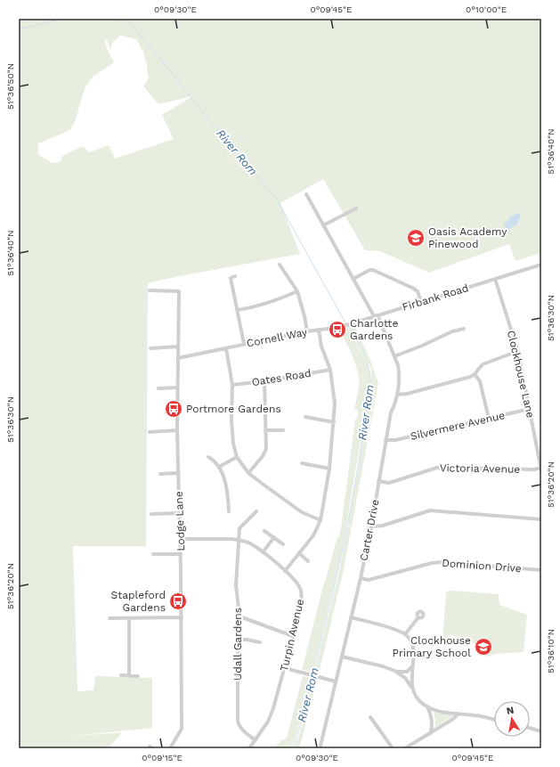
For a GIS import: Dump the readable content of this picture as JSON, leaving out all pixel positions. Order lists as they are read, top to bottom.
{
  "streets": {
    "street": [
      "Firbank Road",
      "Cornell Way",
      "Clockhouse Lane",
      "Oates Road",
      "Silvermere Avenue",
      "Victoria Avenue",
      "Lodge Lane",
      "Carter Drive",
      "Dominion Drive",
      "Turpin Avenue",
      "Udall Gardens"
    ]
  },
  "crossings": [
    ["Firbank Road", "Cornell Way"],
    ["Firbank Road", "Clockhouse Lane"],
    ["Firbank Road", "Carter Drive"],
    ["Cornell Way", "Lodge Lane"],
    ["Cornell Way", "Carter Drive"],
    ["Clockhouse Lane", "Silvermere Avenue"],
    ["Clockhouse Lane", "Victoria Avenue"],
    ["Silvermere Avenue", "Carter Drive"],
    ["Victoria Avenue", "Carter Drive"],
    ["Lodge Lane", "Turpin Avenue"],
    ["Carter Drive", "Dominion Drive"],
    ["Turpin Avenue", "Udall Gardens"]
  ],
  "water": ["River Rom"],
  "places": {
    "school or university": ["Oasis Academy Pinewood", "Clockhouse Primary School"],
    "bus stop": ["Charlotte Gardens", "Portmore Gardens", "Stapleford Gardens"]
  },
  "north": "top",
  "coordinates": [
    "0°09'30\"E",
    "0°09'45\"E",
    "0°10'00\"E",
    "51°36'50\"N",
    "51°36'40\"N",
    "51°36'30\"N",
    "51°36'20\"N",
    "51°36'10\"N",
    "0°09'15\"E"
  ]
}
